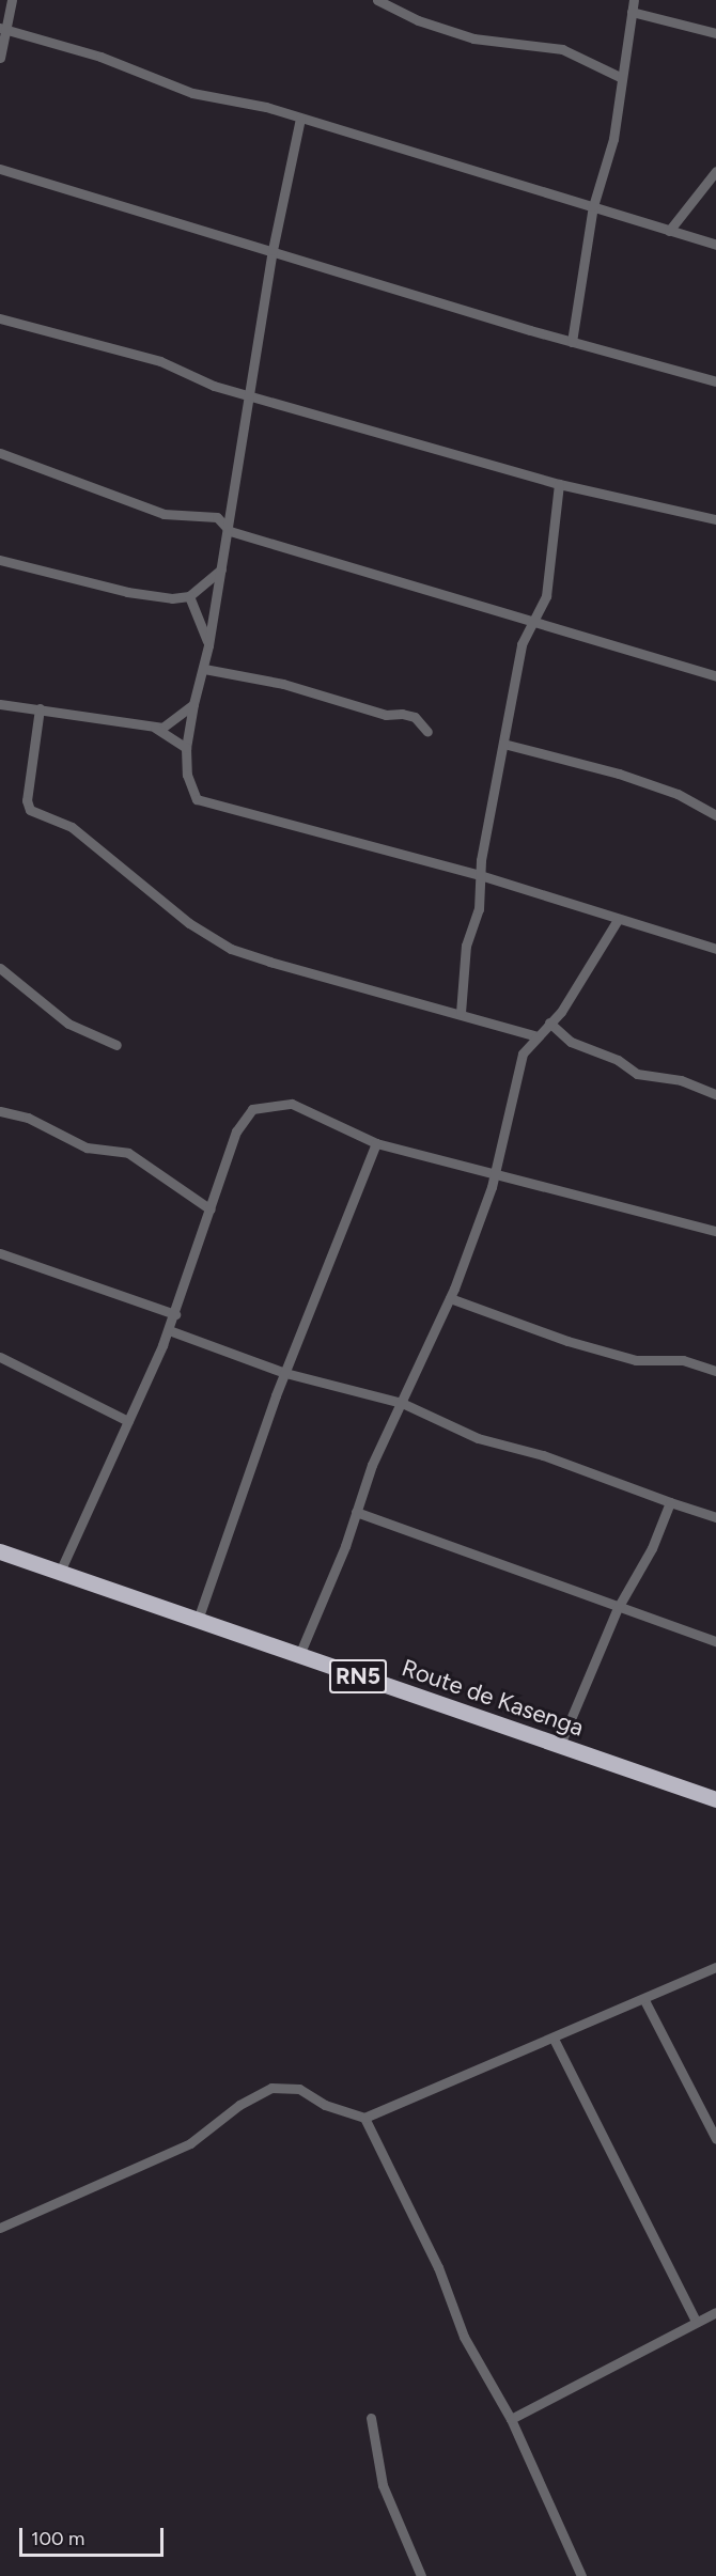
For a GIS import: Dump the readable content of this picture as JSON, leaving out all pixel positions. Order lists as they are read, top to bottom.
{
  "streets": {
    "highway": ["RN5", "Route de Kasenga"]
  },
  "scale_bar": "100 m"
}
